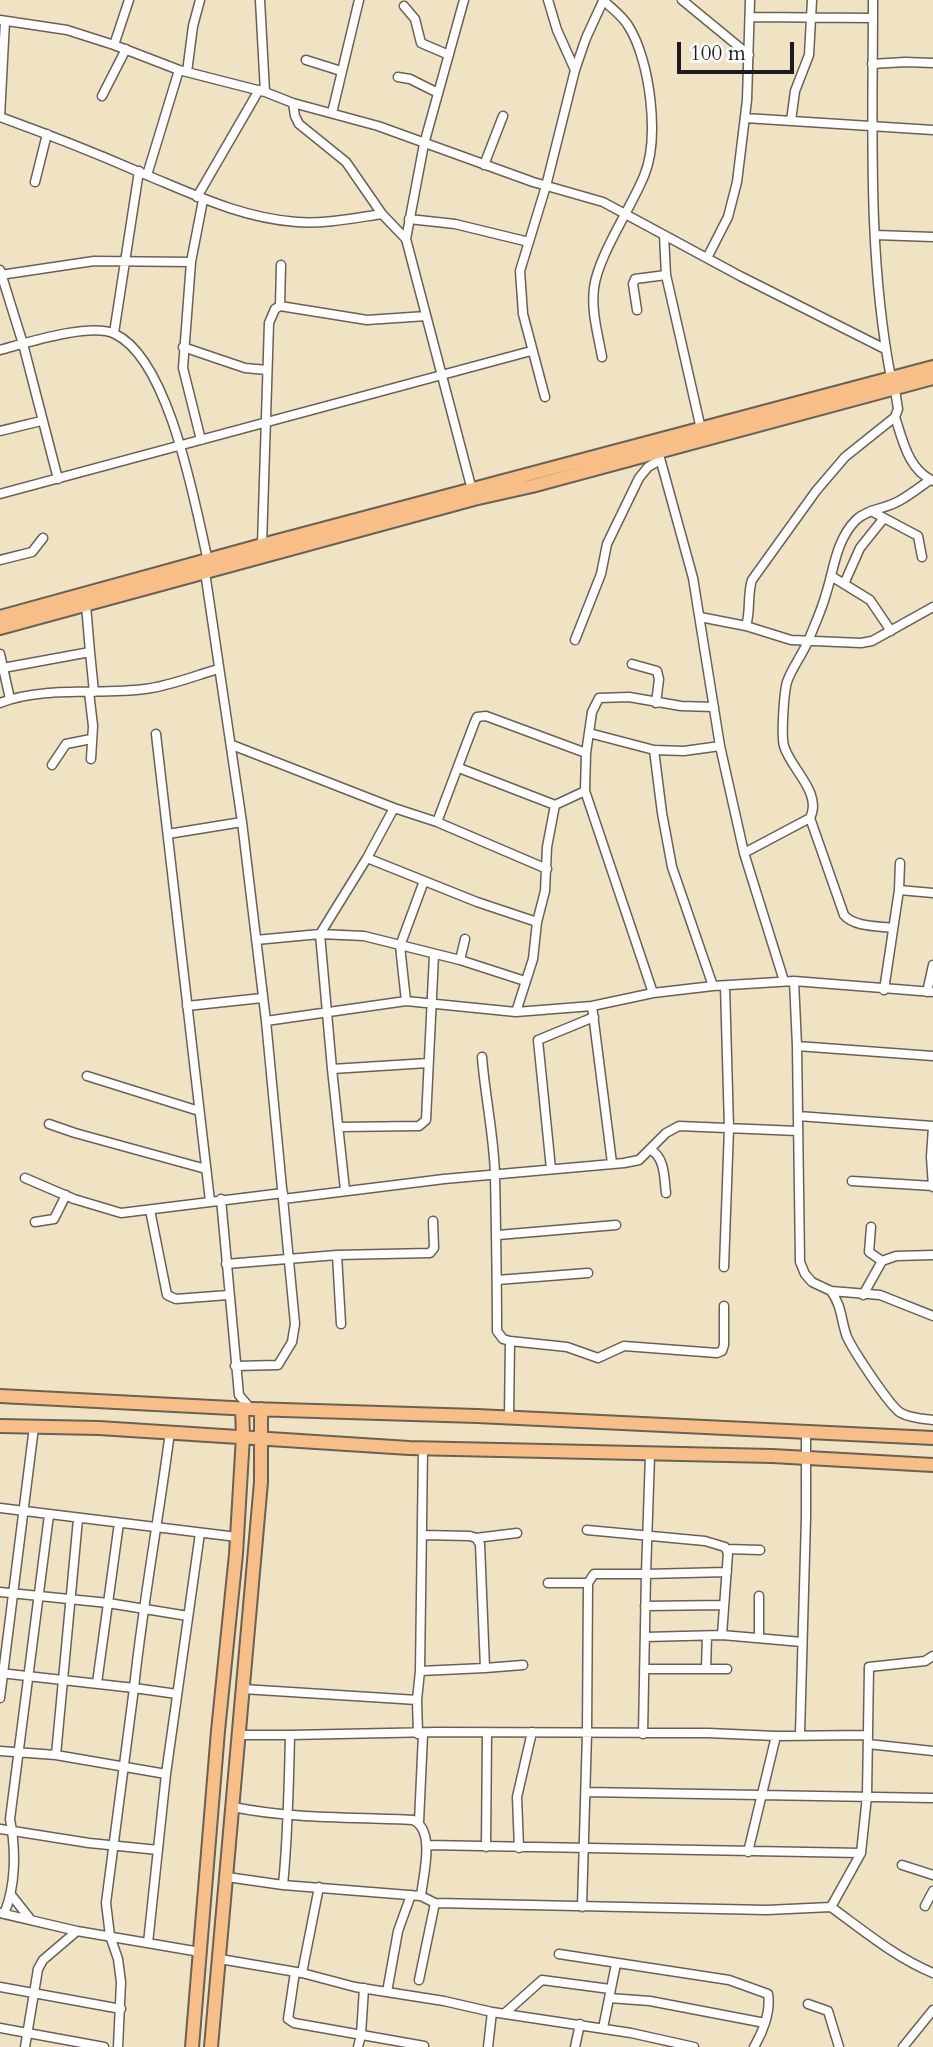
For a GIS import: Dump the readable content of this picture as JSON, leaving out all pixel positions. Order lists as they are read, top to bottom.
{
  "scale_bar": "100 m"
}
